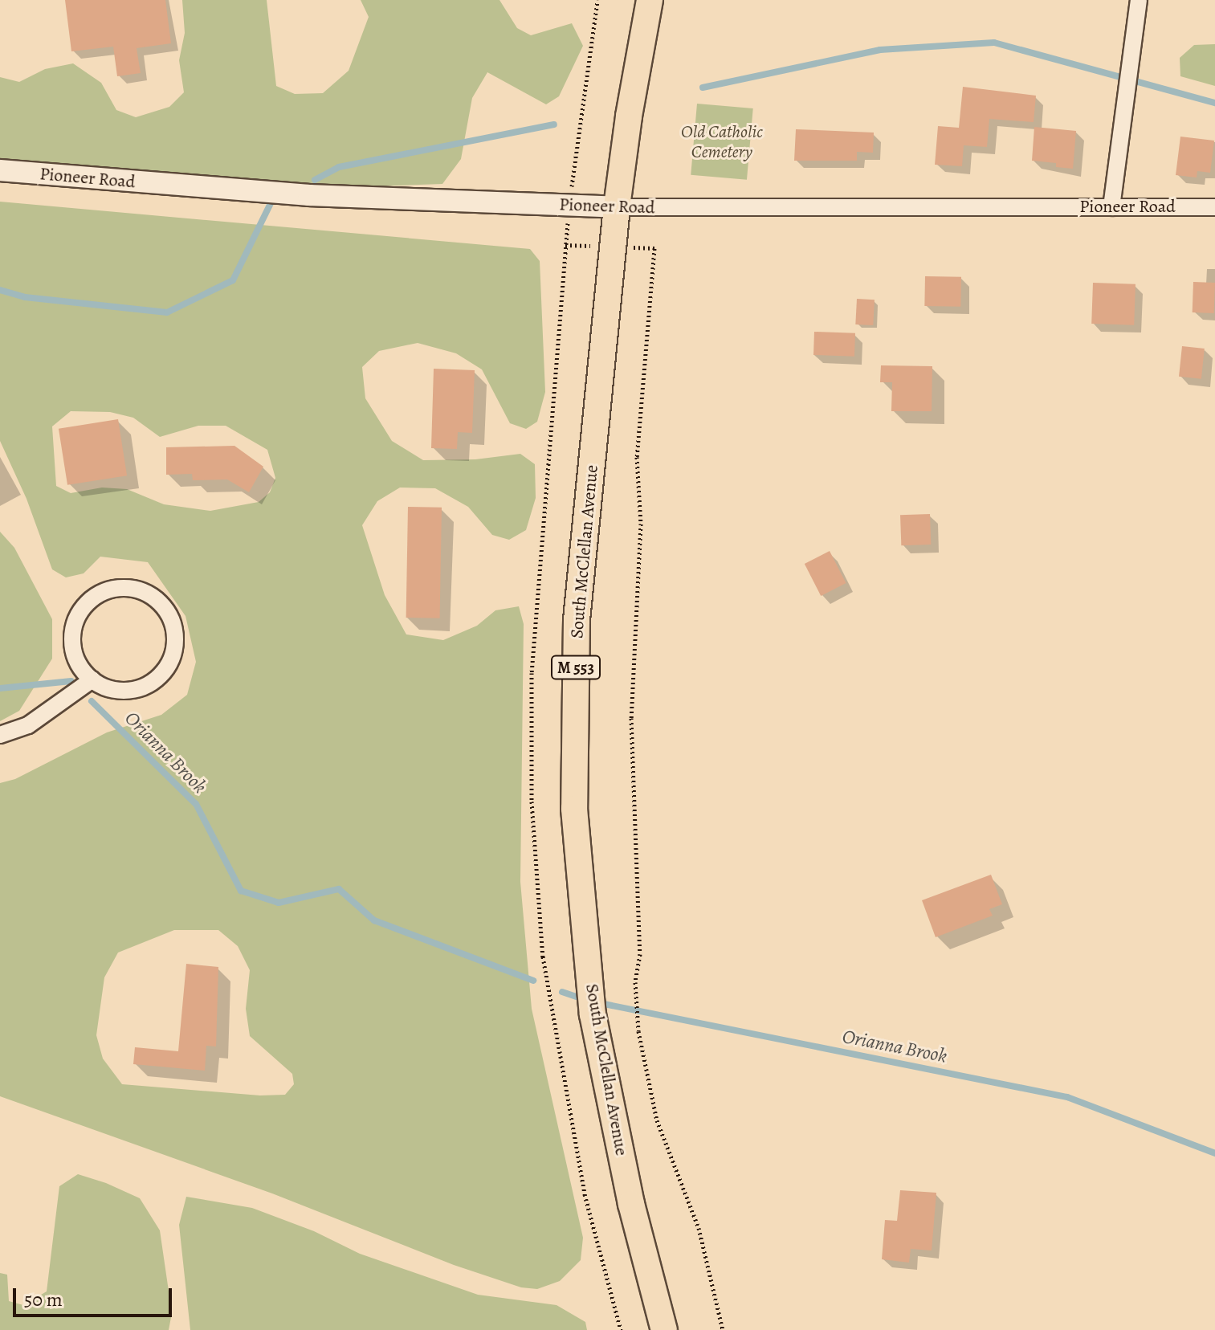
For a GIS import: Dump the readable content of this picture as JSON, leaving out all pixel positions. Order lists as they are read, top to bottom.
{
  "streets": {
    "main road": ["South McClellan Avenue", "M 553"],
    "street": ["Pioneer Road"]
  },
  "crossings": [
    ["Pioneer Road", "South McClellan Avenue"]
  ],
  "water": ["Orianna Brook"],
  "parks": ["Old Catholic Cemetery"],
  "scale_bar": "50 m"
}
